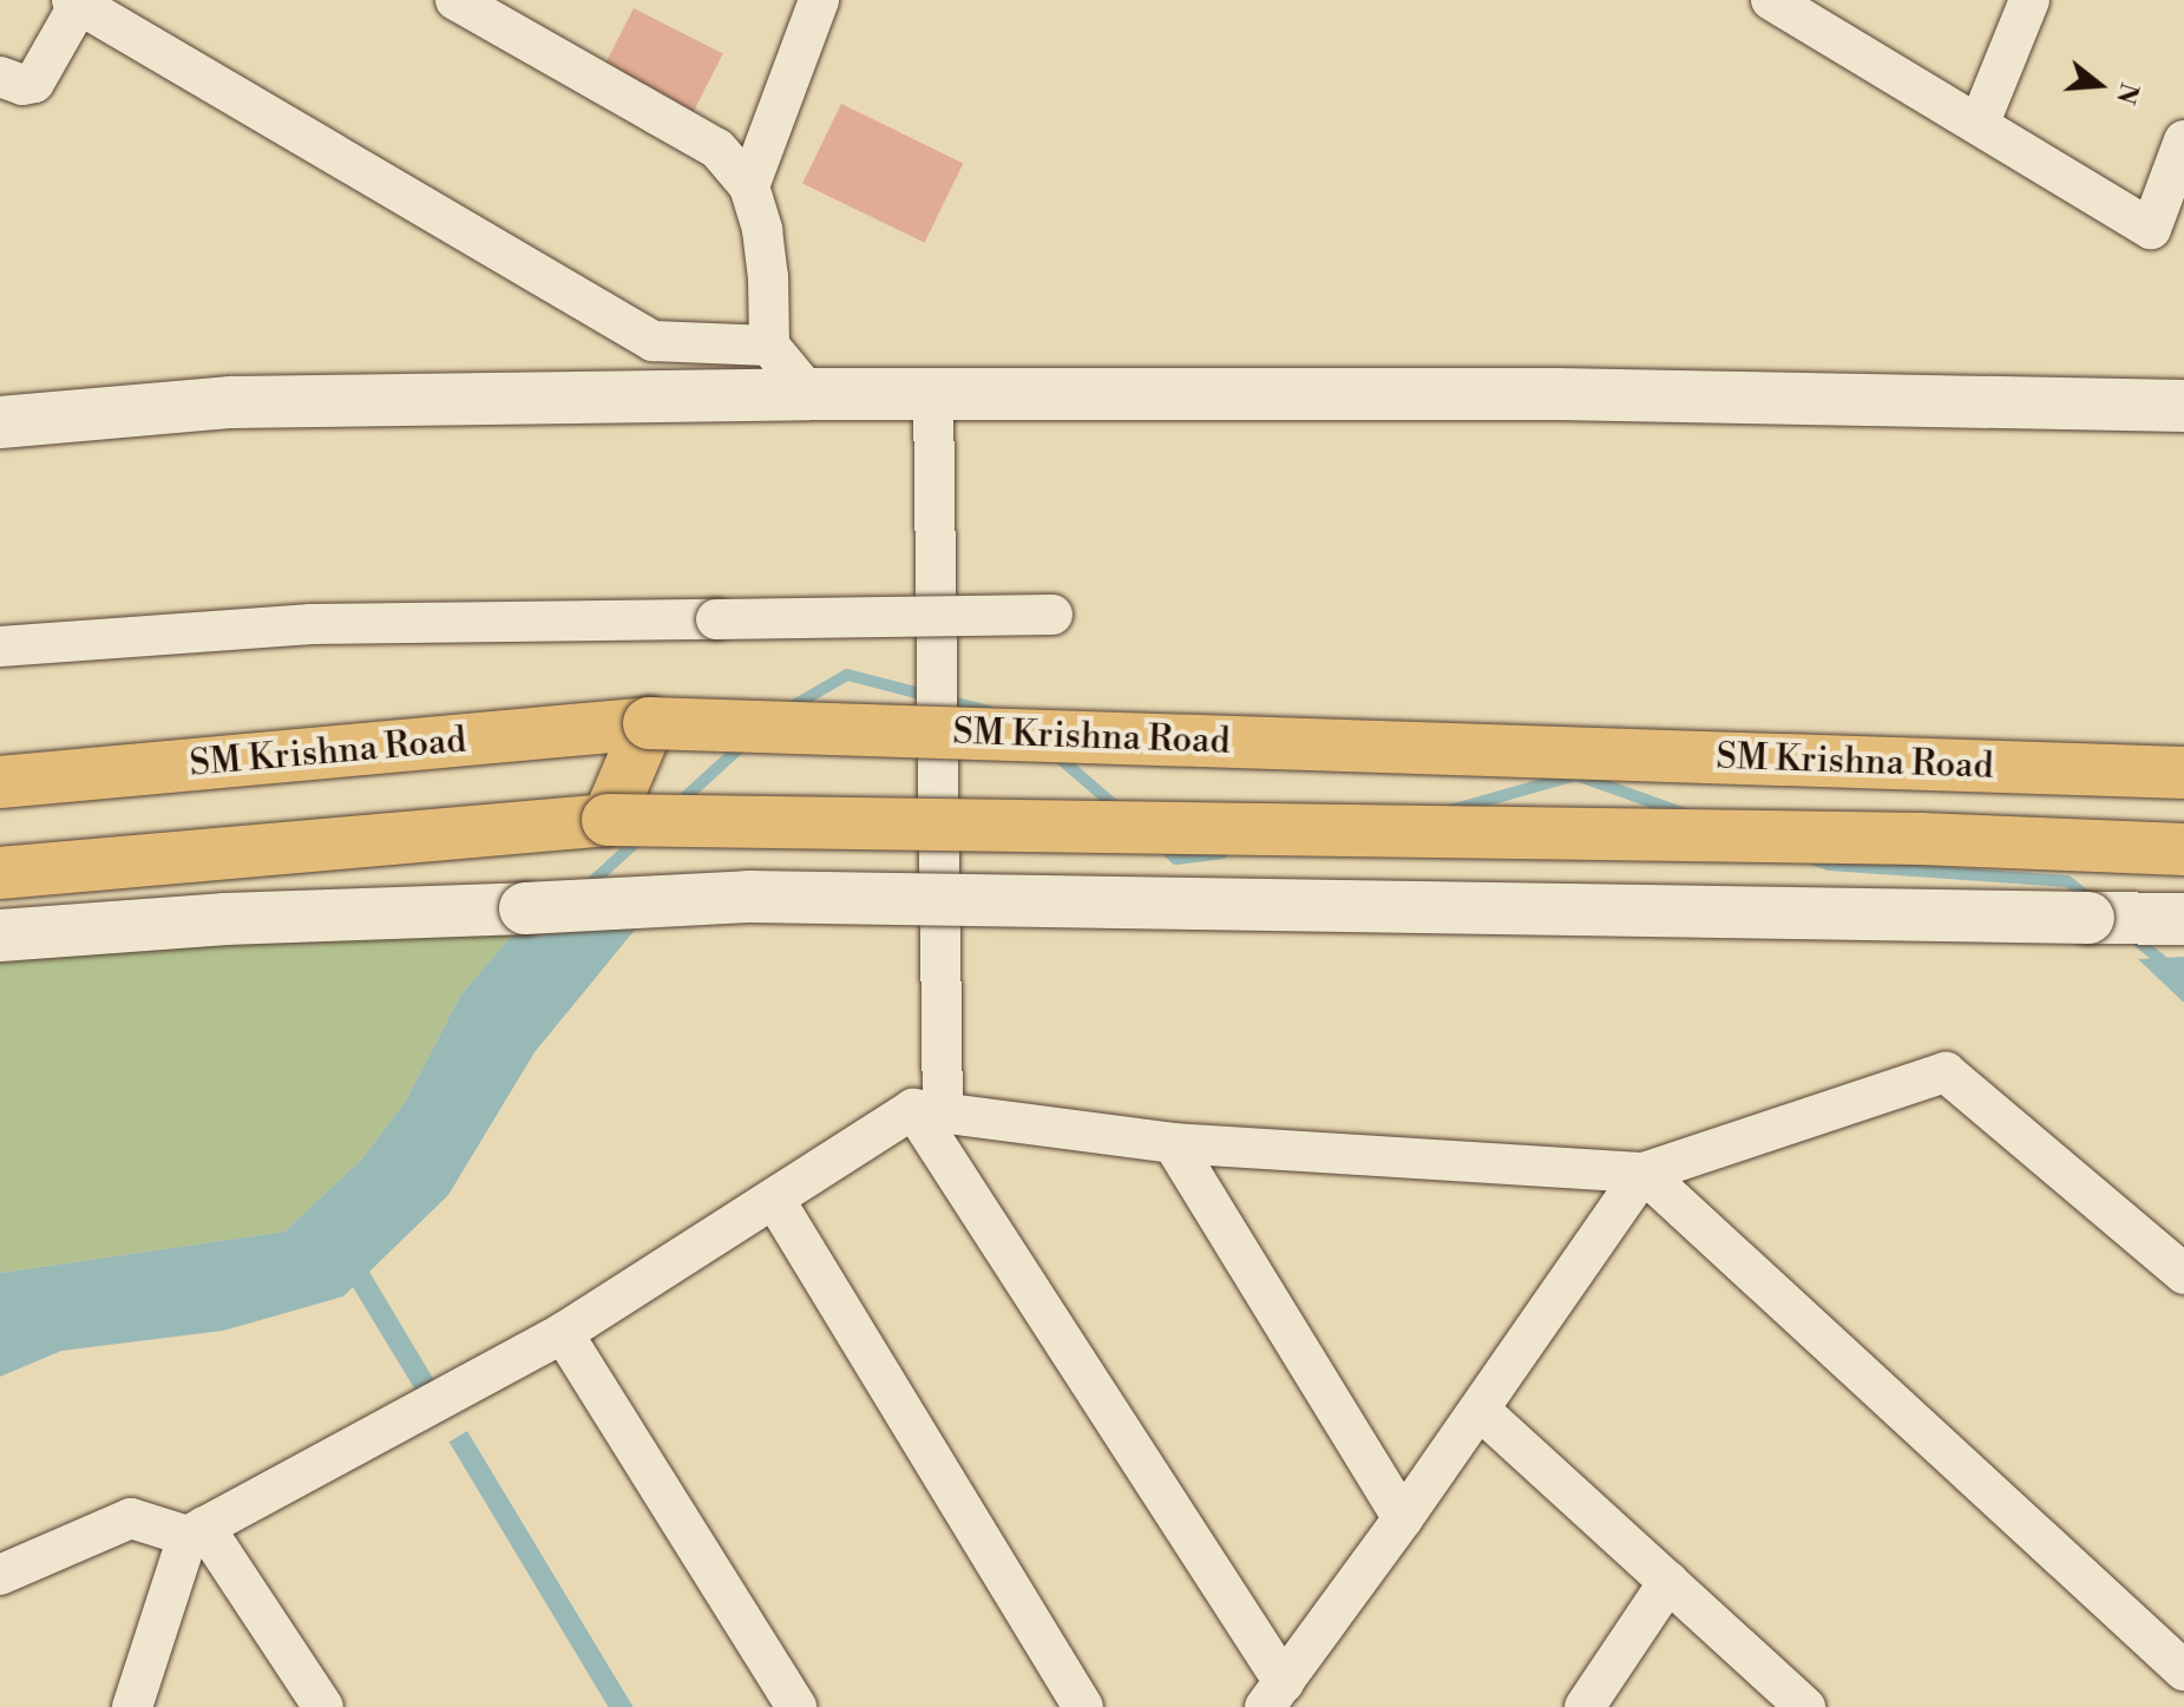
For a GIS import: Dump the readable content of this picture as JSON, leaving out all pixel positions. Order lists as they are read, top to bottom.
{
  "streets": {
    "main road": ["SM Krishna Road"]
  },
  "north": "right"
}
